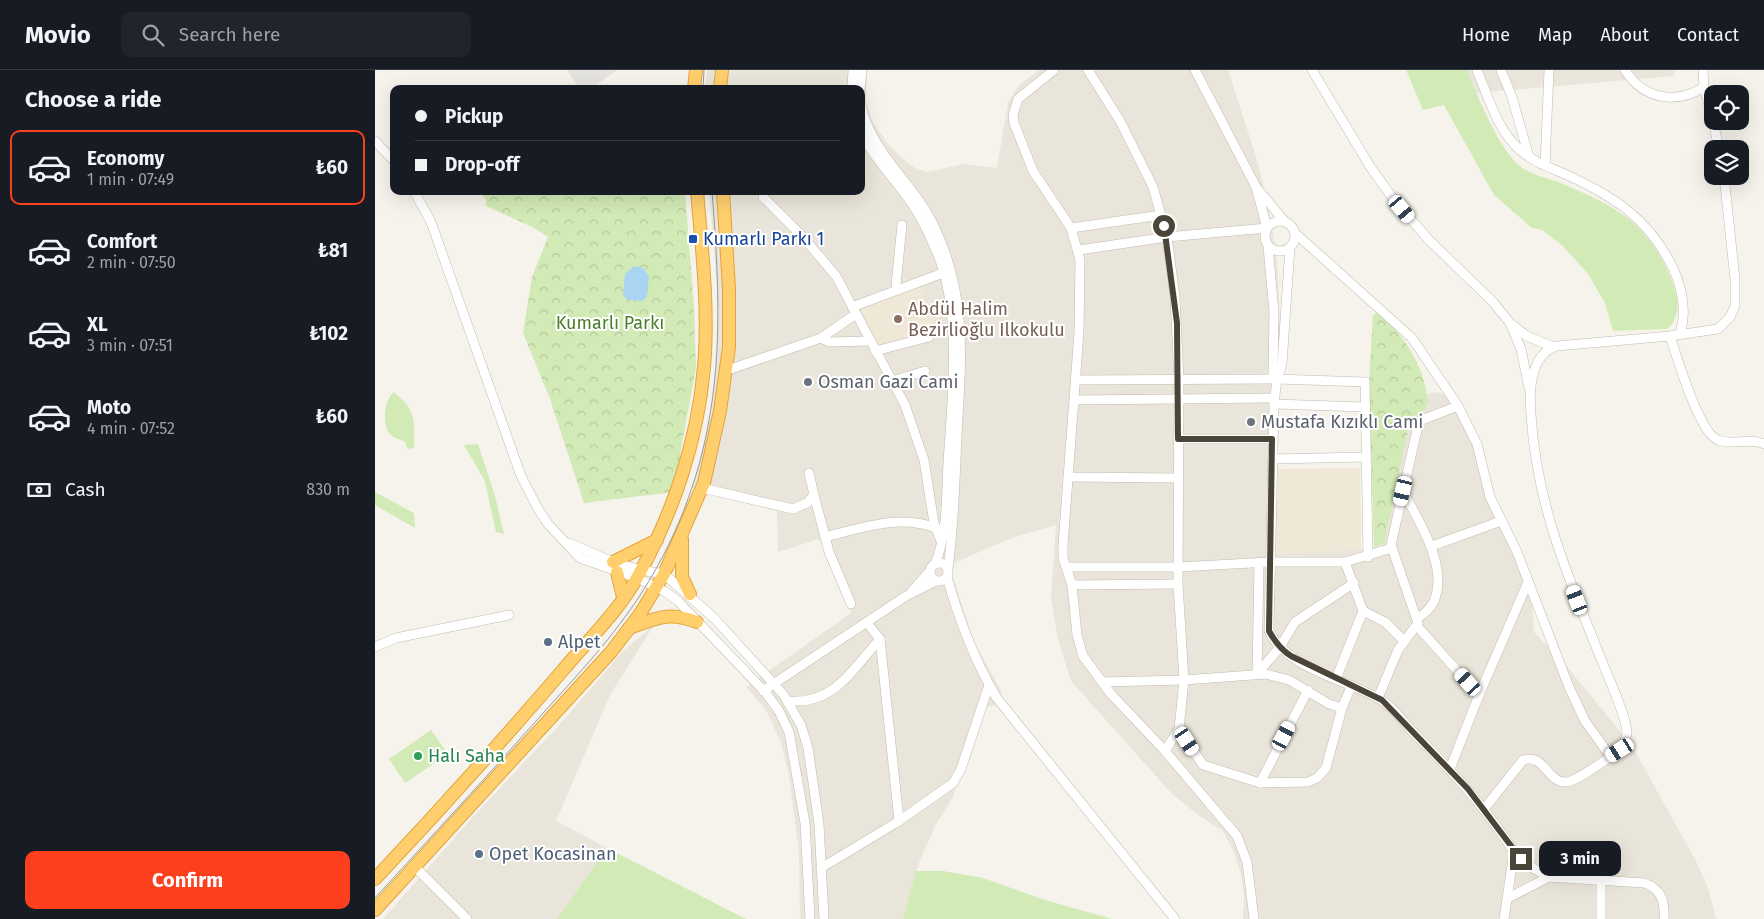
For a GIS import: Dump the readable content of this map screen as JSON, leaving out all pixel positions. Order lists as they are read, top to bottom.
{
  "parks": ["Kumarlı Parkı"],
  "places": {
    "transit": ["Kumarlı Parkı 1"],
    "other": [
      "Abdül Halim Bezirlioğlu Ilkokulu",
      "Osman Gazi Cami",
      "Mustafa Kızıklı Cami",
      "Alpet",
      "Halı Saha",
      "Opet Kocasinan"
    ]
  },
  "page": {
    "header": "Movio",
    "search": "Search here",
    "nav": [
      "Home",
      "Map",
      "About",
      "Contact"
    ],
    "heading": "Choose a ride",
    "banner": ["Pickup", "Drop-off"],
    "list": [
      {
        "name": "Economy",
        "note": "1 min · 07:49",
        "value": "₺60"
      },
      {
        "name": "Comfort",
        "note": "2 min · 07:50",
        "value": "₺81"
      },
      {
        "name": "XL",
        "note": "3 min · 07:51",
        "value": "₺102"
      },
      {
        "name": "Moto",
        "note": "4 min · 07:52",
        "value": "₺60"
      }
    ],
    "pay": ["Cash", "830 m"],
    "buttons": "Confirm",
    "bubble": "3 min"
  }
}
